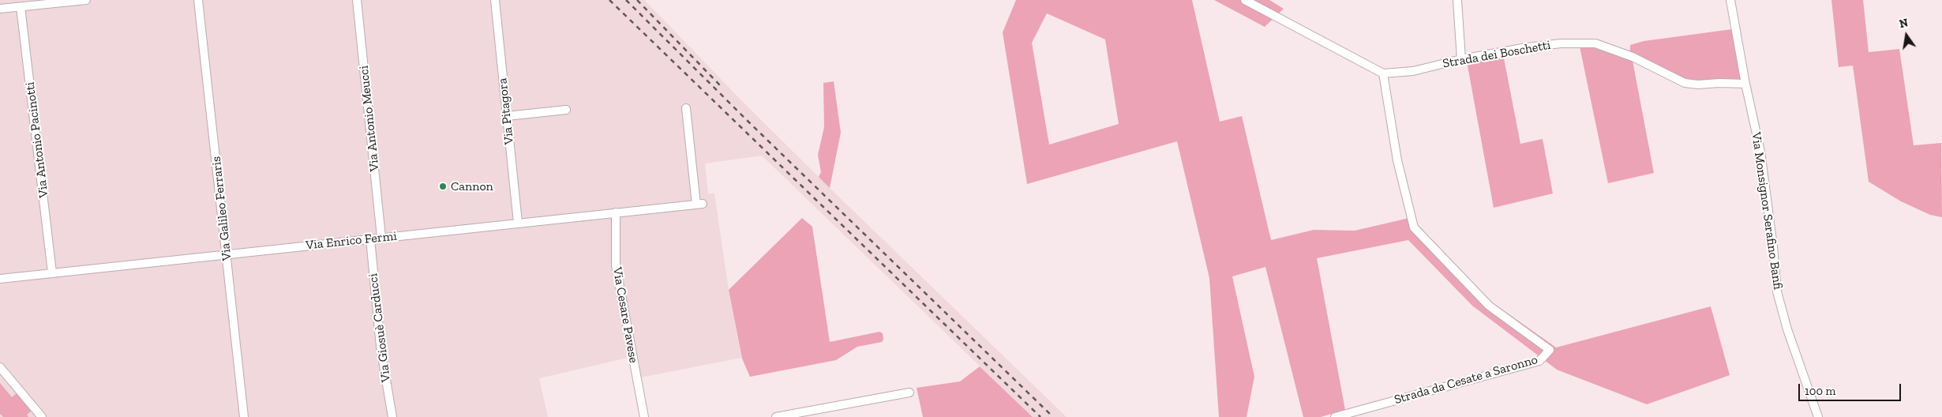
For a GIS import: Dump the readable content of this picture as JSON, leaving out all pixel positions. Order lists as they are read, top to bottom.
{
  "streets": {
    "street": [
      "Strada dei Boschetti",
      "Via Pitagora",
      "Via Antonio Meucci",
      "Via Antonio Pacinotti",
      "Via Galileo Ferraris",
      "Via Monsignor Serafino Banfi",
      "Via Enrico Fermi",
      "Via Cesare Pavese",
      "Via Giosuè Carducci",
      "Strada da Cesate a Saronno"
    ]
  },
  "crossings": [
    ["Strada dei Boschetti", "Via Monsignor Serafino Banfi"],
    ["Strada dei Boschetti", "Strada da Cesate a Saronno"],
    ["Via Pitagora", "Via Enrico Fermi"],
    ["Via Antonio Meucci", "Via Enrico Fermi"],
    ["Via Antonio Pacinotti", "Via Enrico Fermi"],
    ["Via Galileo Ferraris", "Via Enrico Fermi"],
    ["Via Enrico Fermi", "Via Cesare Pavese"],
    ["Via Enrico Fermi", "Via Giosuè Carducci"]
  ],
  "places": ["Cannon"],
  "scale_bar": "100 m",
  "north": "top"
}
